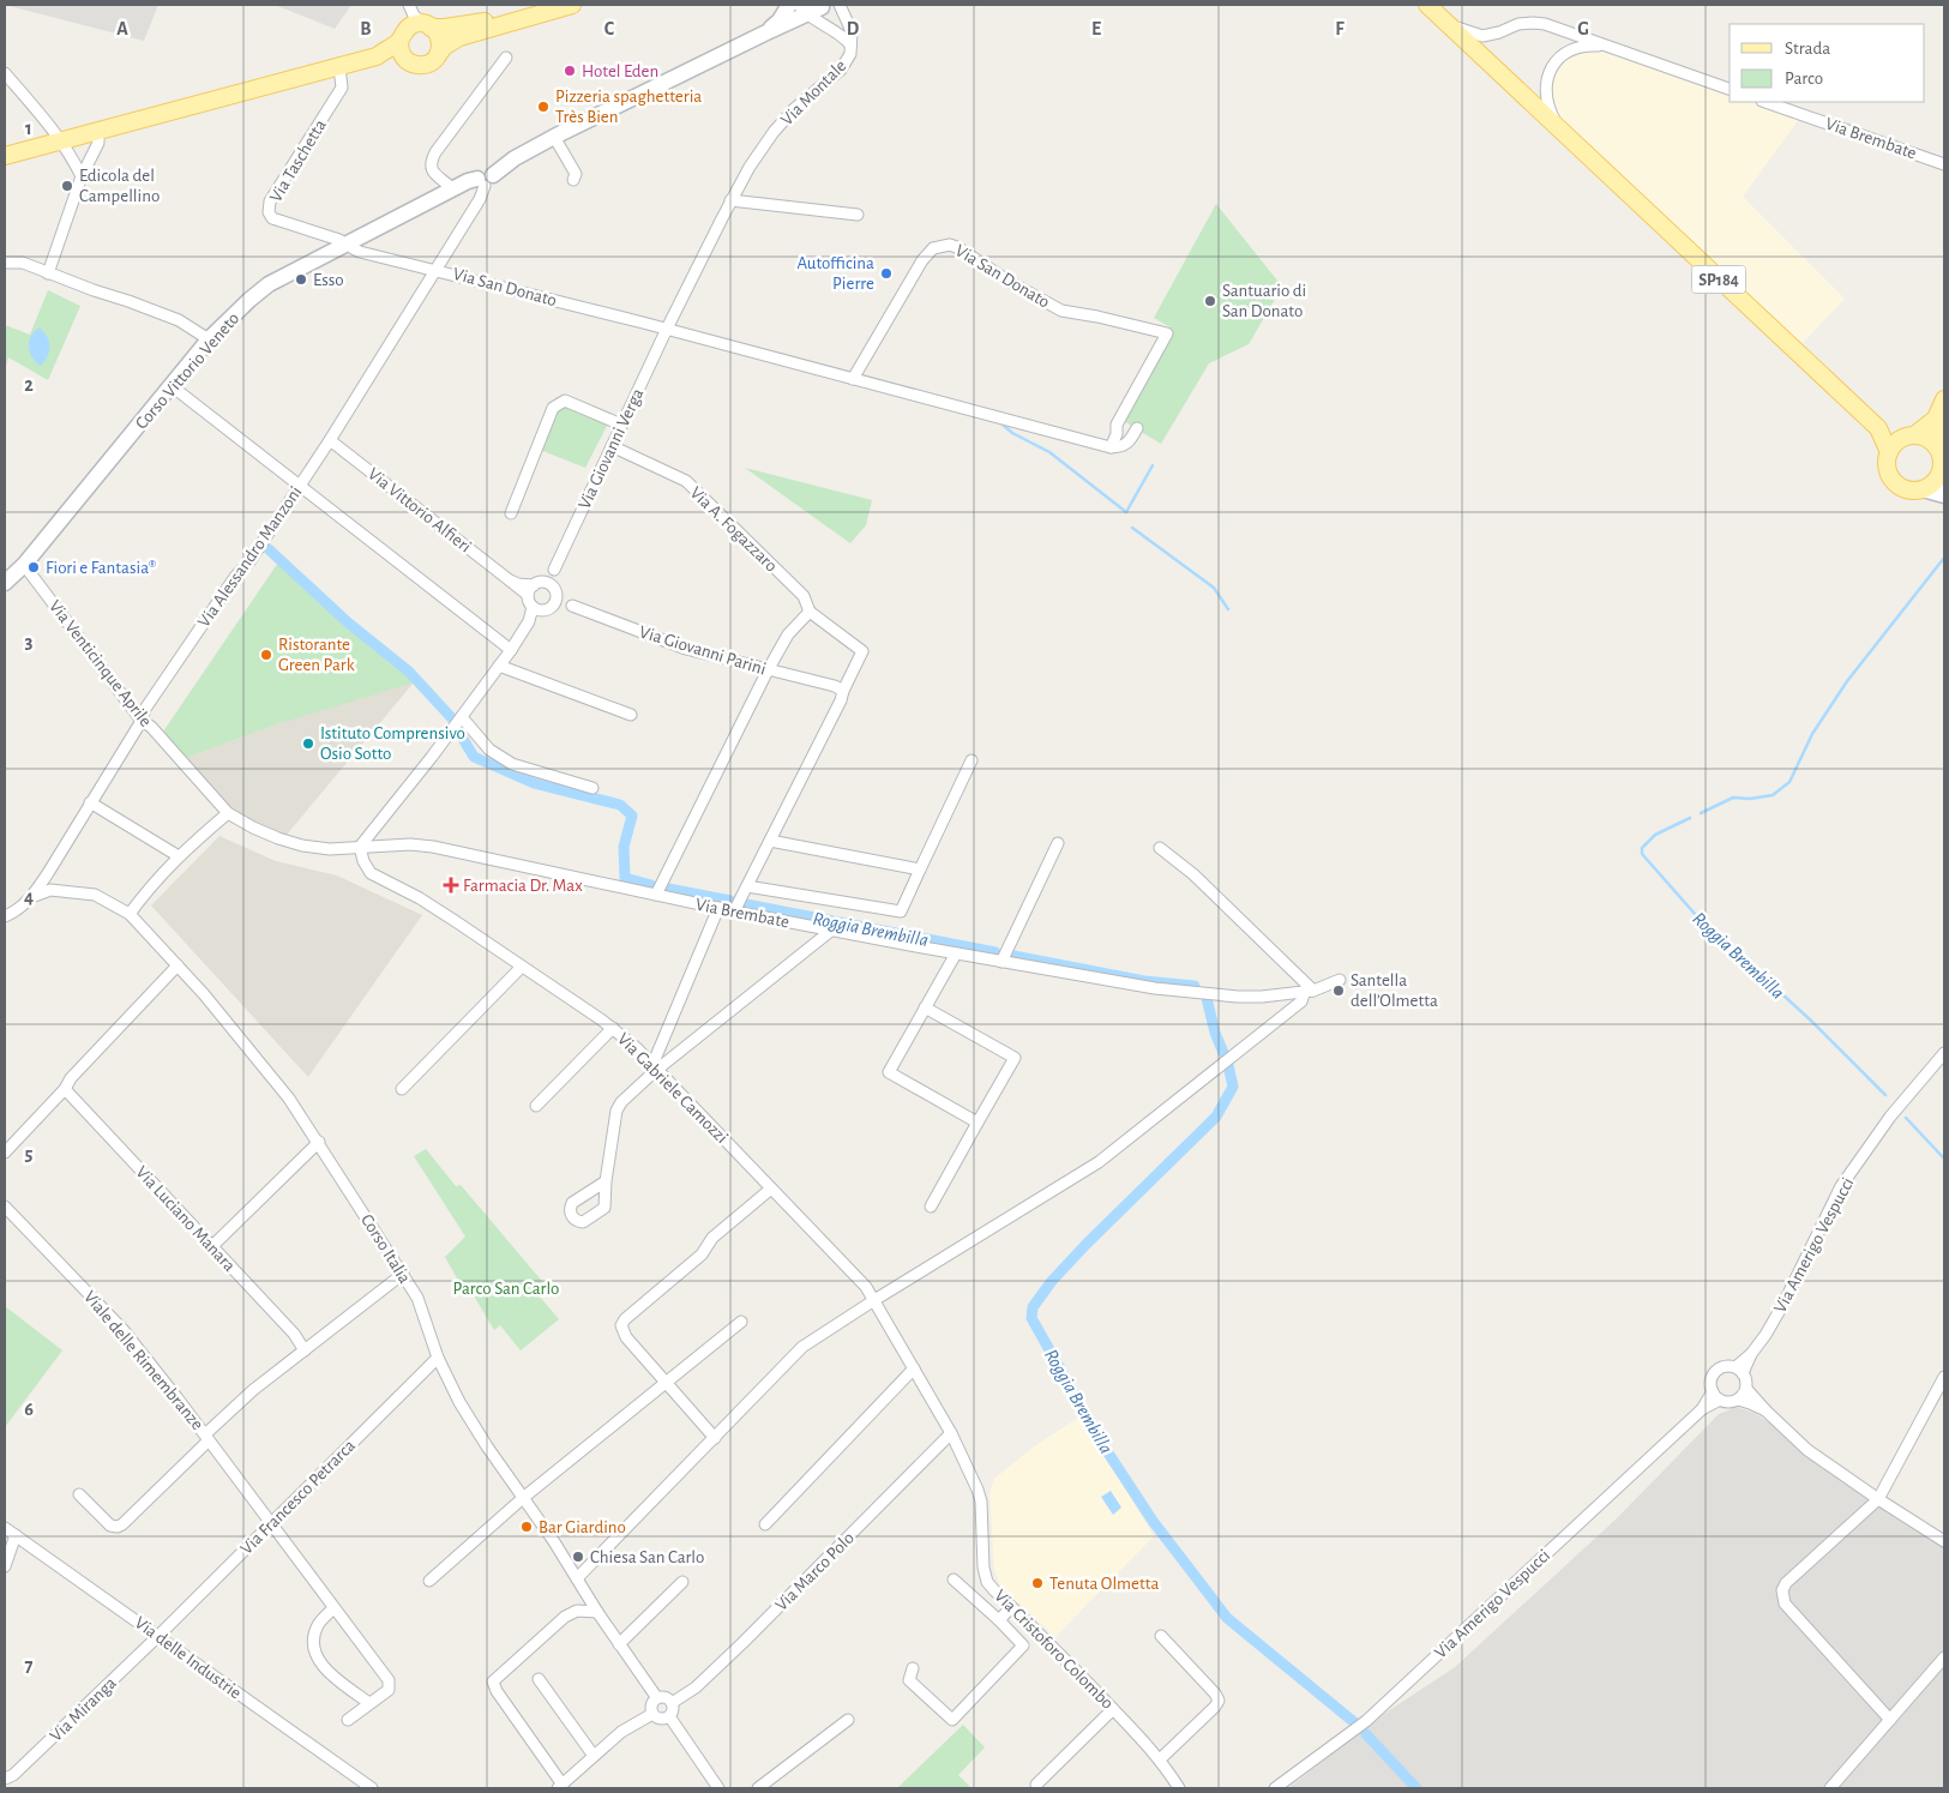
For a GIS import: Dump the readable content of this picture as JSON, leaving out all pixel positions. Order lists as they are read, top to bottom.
{
  "streets": {
    "main road": ["SP184"],
    "street": [
      "Via Montale",
      "Via Brembate",
      "Via Taschetta",
      "Via San Donato",
      "Corso Vittorio Veneto",
      "Via Giovanni Verga",
      "Via Vittorio Alfieri",
      "Via A. Fogazzaro",
      "Via Alessandro Manzoni",
      "Via Giovanni Parini",
      "Via Venticinque Aprile",
      "Via Gabriele Camozzi",
      "Via Luciano Manara",
      "Via Amerigo Vespucci",
      "Corso Italia",
      "Viale delle Rimembranze",
      "Via Francesco Petrarca",
      "Via Marco Polo",
      "Via Cristoforo Colombo",
      "Via delle Industrie",
      "Via Miranga"
    ]
  },
  "crossings": [
    ["Via Montale", "Via San Donato"],
    ["Via Montale", "Via Giovanni Verga"],
    ["Via Brembate", "Via Venticinque Aprile"],
    ["Via Brembate", "Via Gabriele Camozzi"],
    ["Via Taschetta", "Via San Donato"],
    ["Via Taschetta", "Corso Vittorio Veneto"],
    ["Via San Donato", "Corso Vittorio Veneto"],
    ["Via San Donato", "Via Giovanni Verga"],
    ["Via San Donato", "Via Alessandro Manzoni"],
    ["Corso Vittorio Veneto", "Via Alessandro Manzoni"],
    ["Corso Vittorio Veneto", "Via Venticinque Aprile"],
    ["Via Giovanni Verga", "Via Vittorio Alfieri"],
    ["Via Giovanni Verga", "Via A. Fogazzaro"],
    ["Via Giovanni Verga", "Via Giovanni Parini"],
    ["Via Vittorio Alfieri", "Via Alessandro Manzoni"],
    ["Via Vittorio Alfieri", "Via Giovanni Parini"],
    ["Via Alessandro Manzoni", "Via Venticinque Aprile"],
    ["Via Alessandro Manzoni", "Corso Italia"],
    ["Via Venticinque Aprile", "Via Gabriele Camozzi"],
    ["Via Gabriele Camozzi", "Via Cristoforo Colombo"],
    ["Corso Italia", "Via Francesco Petrarca"],
    ["Corso Italia", "Via Marco Polo"],
    ["Viale delle Rimembranze", "Via Francesco Petrarca"],
    ["Via Francesco Petrarca", "Via delle Industrie"],
    ["Via Francesco Petrarca", "Via Miranga"],
    ["Via Marco Polo", "Via Cristoforo Colombo"],
    ["Via delle Industrie", "Via Miranga"]
  ],
  "water": ["Roggia Brembilla"],
  "parks": ["Parco San Carlo"],
  "places": {
    "other": [
      "Hotel Eden",
      "Pizzeria spaghetteria Très Bien",
      "Edicola del Campellino",
      "Autofficina Pierre",
      "Esso",
      "Santuario di San Donato",
      "Fiori e Fantasia®",
      "Ristorante Green Park",
      "Istituto Comprensivo Osio Sotto",
      "Santella dell’Olmetta",
      "Bar Giardino",
      "Chiesa San Carlo",
      "Tenuta Olmetta"
    ],
    "health": ["Farmacia Dr. Max"]
  },
  "legend": ["Strada", "Parco"],
  "grid": {
    "columns": [
      "A",
      "B",
      "C",
      "D",
      "E",
      "F",
      "G"
    ],
    "rows": [
      "1",
      "2",
      "3",
      "4",
      "5",
      "6",
      "7"
    ]
  }
}
